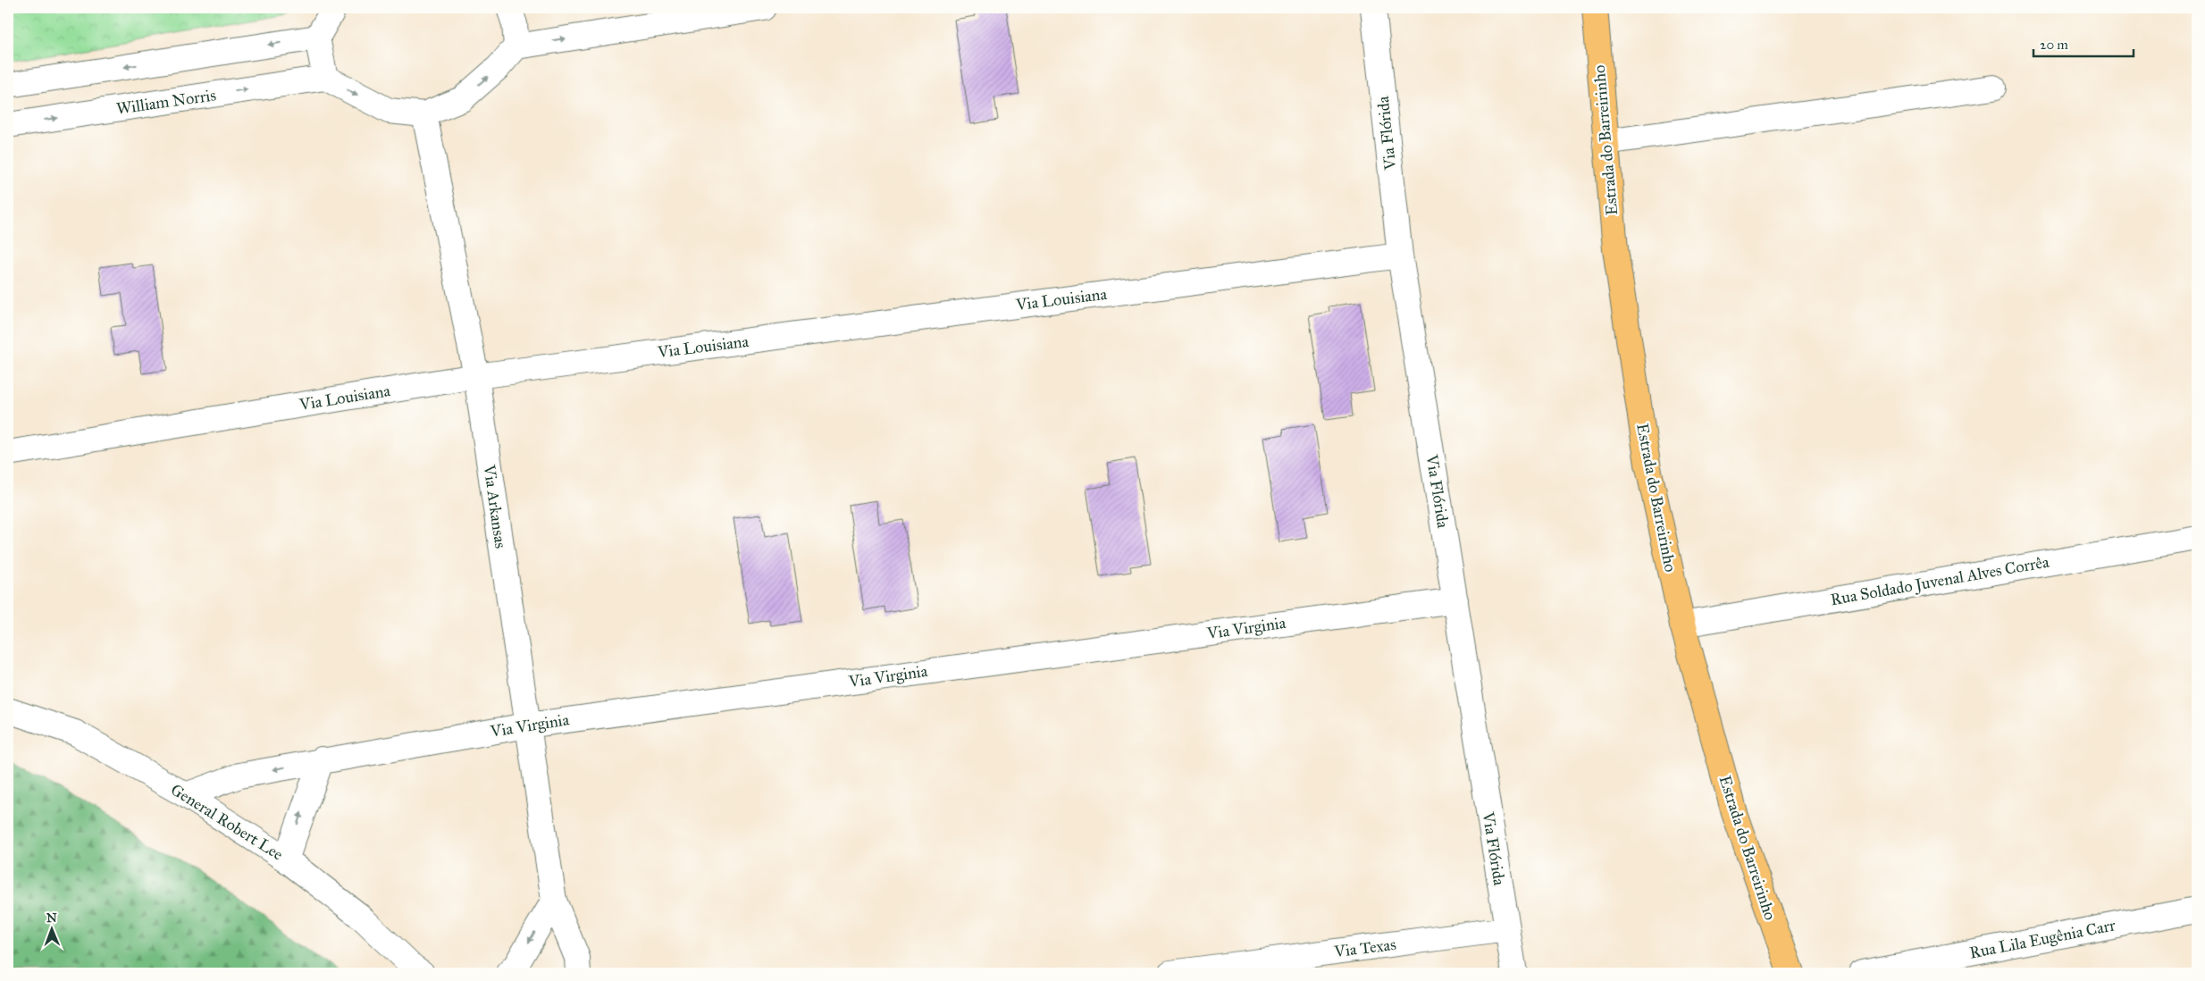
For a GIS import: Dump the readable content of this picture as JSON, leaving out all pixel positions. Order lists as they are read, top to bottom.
{
  "streets": {
    "main road": ["Estrada do Barreirinho"],
    "street": [
      "William Norris",
      "Via Flórida",
      "Via Louisiana",
      "Via Arkansas",
      "Rua Soldado Juvenal Alves Corrêa",
      "Via Virginia",
      "General Robert Lee",
      "Rua Lila Eugênia Carr",
      "Via Texas"
    ]
  },
  "crossings": [
    ["Via Flórida", "Via Louisiana"],
    ["Via Flórida", "Via Virginia"],
    ["Via Flórida", "Via Texas"],
    ["Estrada do Barreirinho", "Rua Soldado Juvenal Alves Corrêa"],
    ["Via Louisiana", "Via Arkansas"],
    ["Via Arkansas", "Via Virginia"],
    ["Via Virginia", "General Robert Lee"]
  ],
  "scale_bar": "20 m",
  "north": "top"
}
